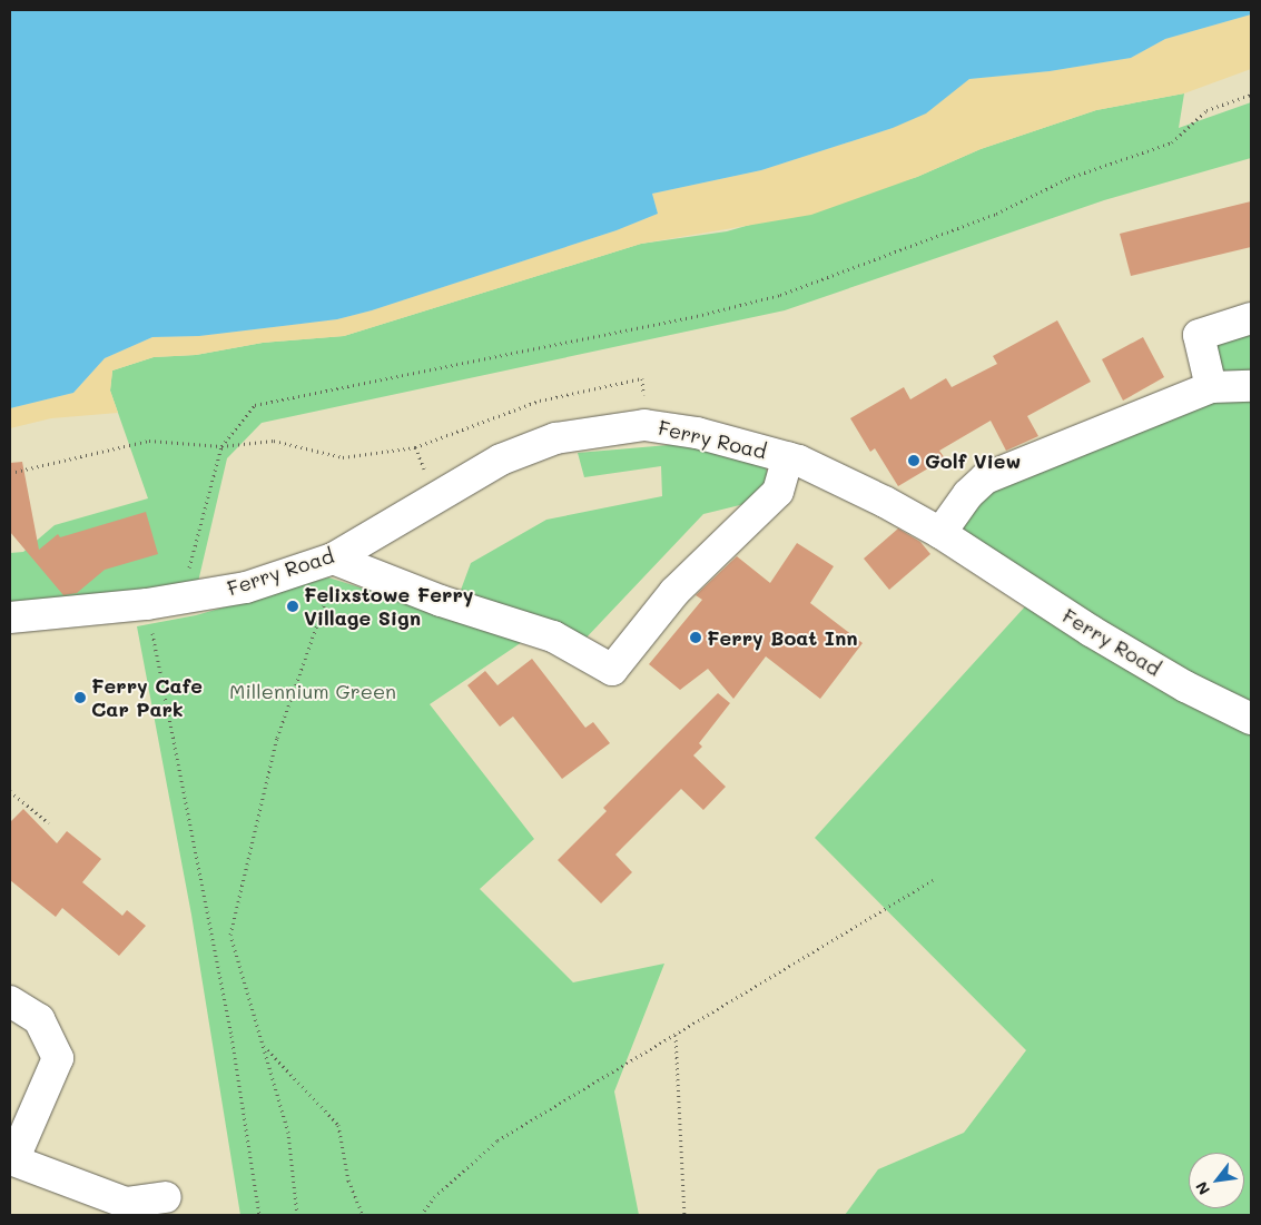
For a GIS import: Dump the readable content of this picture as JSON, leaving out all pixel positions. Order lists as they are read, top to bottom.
{
  "streets": {
    "street": ["Ferry Road"]
  },
  "parks": ["Millennium Green"],
  "places": [
    "Golf View",
    "Felixstowe Ferry Village Sign",
    "Ferry Boat Inn",
    "Ferry Cafe Car Park"
  ],
  "north": "bottom left"
}
